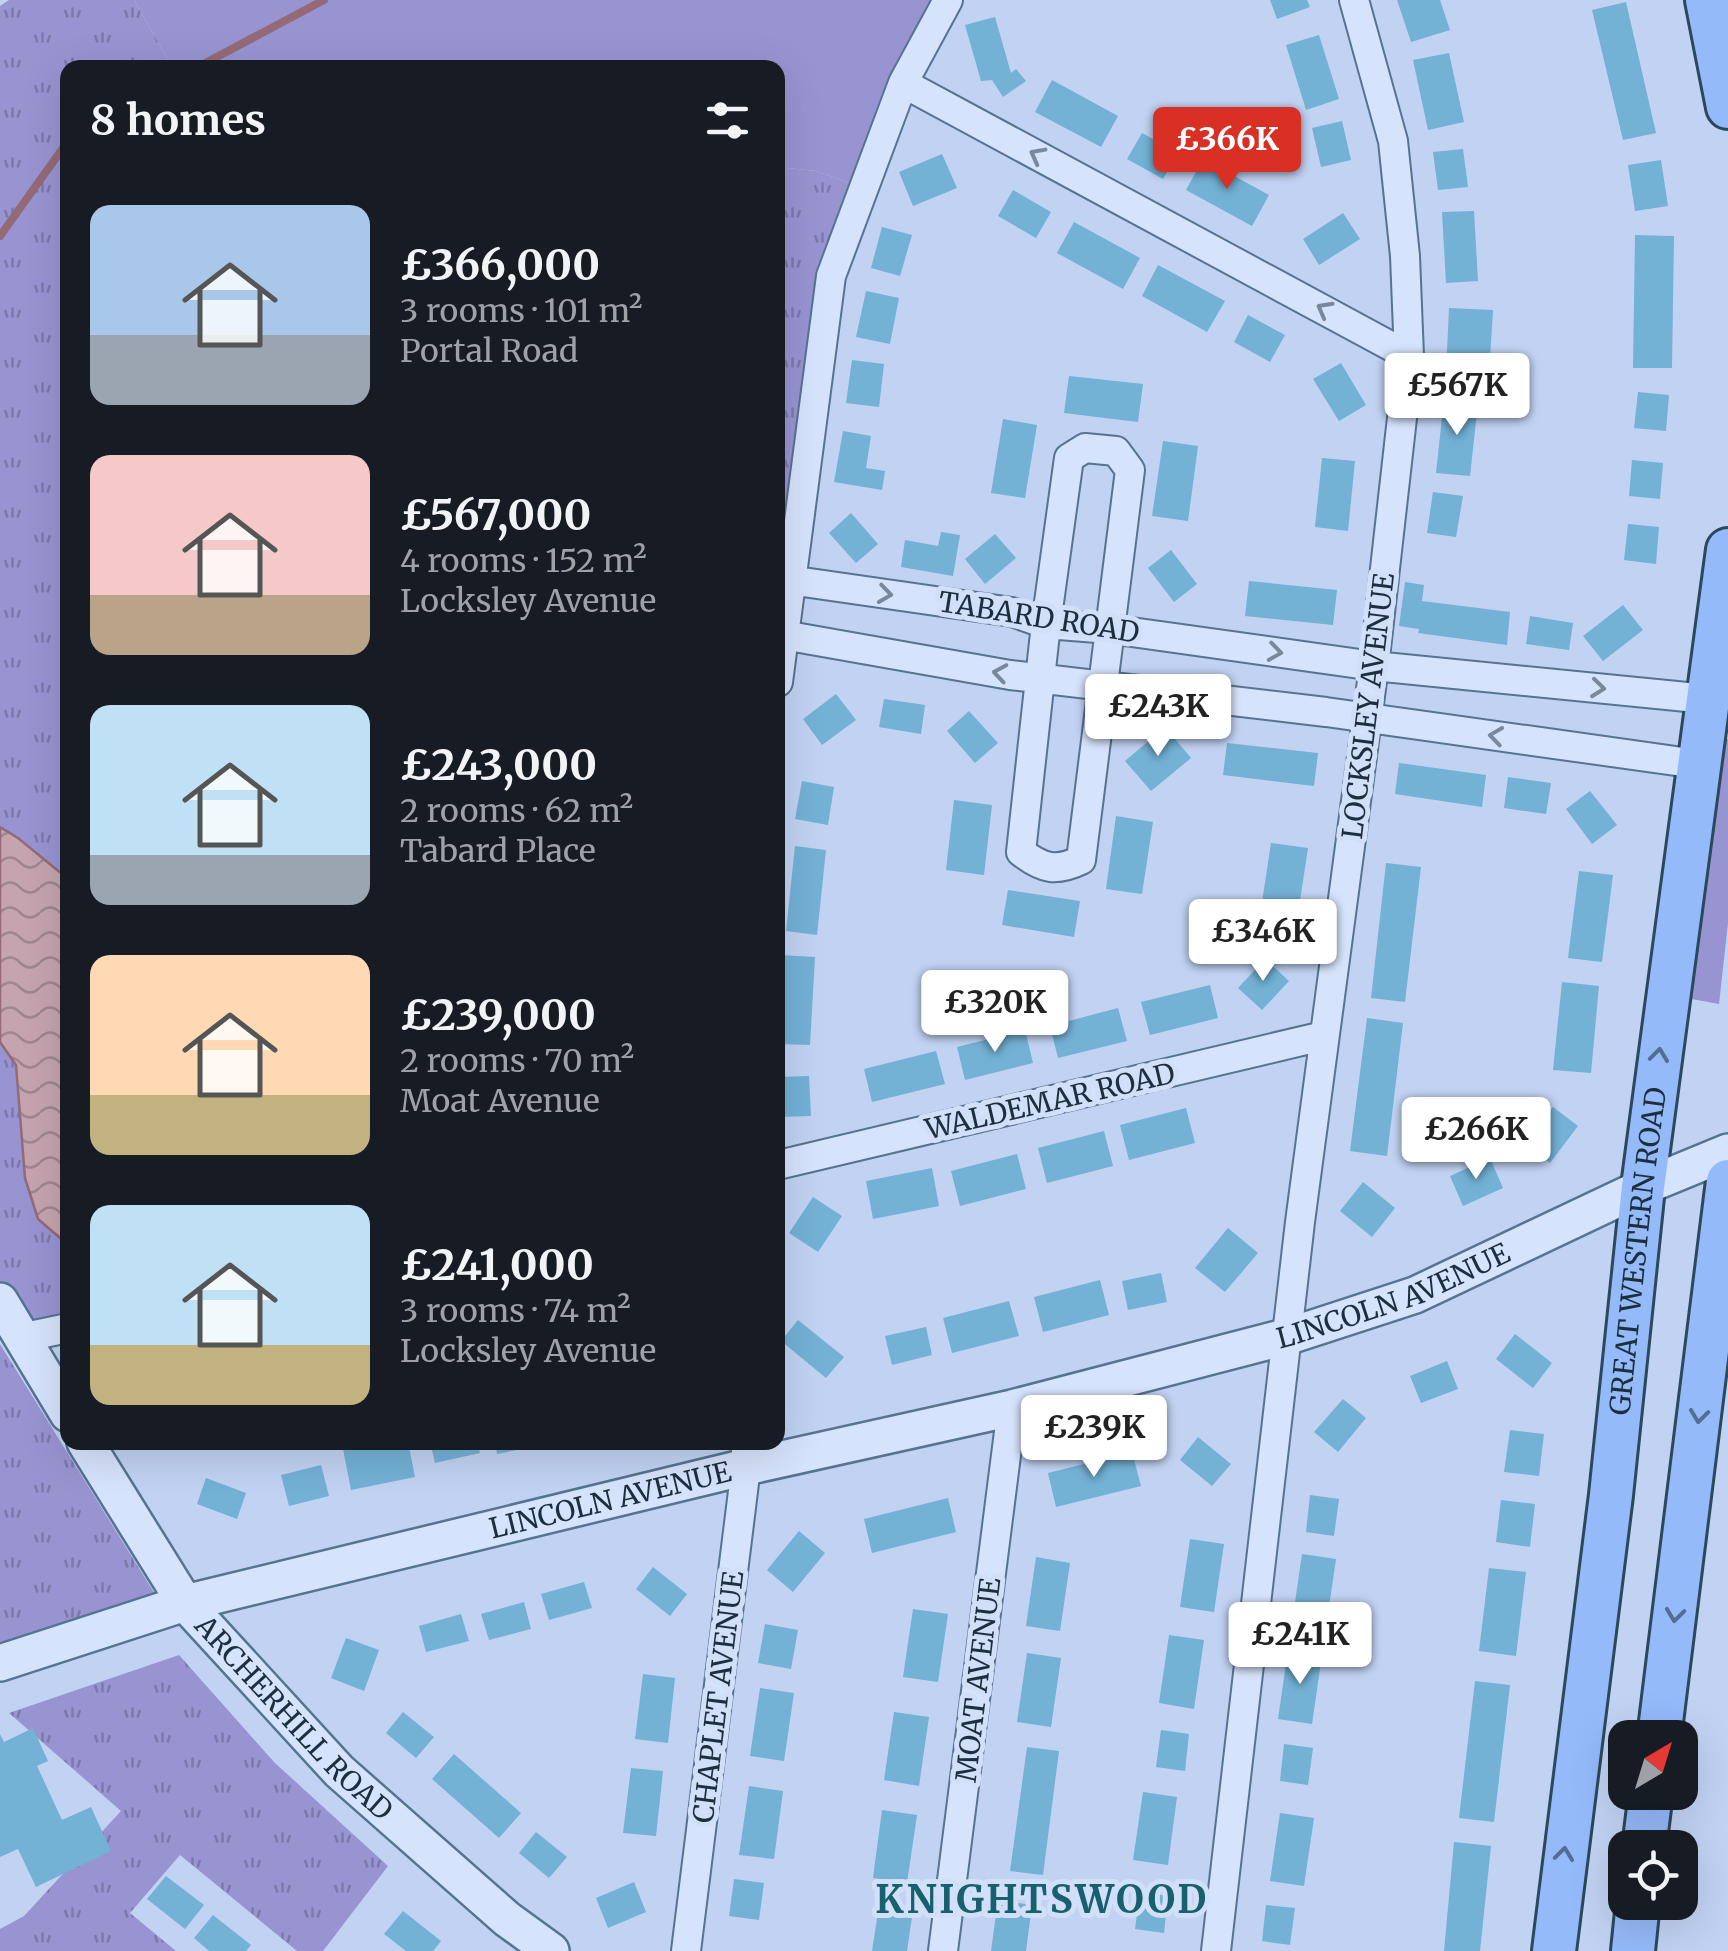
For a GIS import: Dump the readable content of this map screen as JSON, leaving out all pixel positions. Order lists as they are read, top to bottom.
{
  "streets": {
    "main road": ["GREAT WESTERN ROAD"],
    "street": [
      "TABARD ROAD",
      "LOCKSLEY AVENUE",
      "WALDEMAR ROAD",
      "LINCOLN AVENUE",
      "MOAT AVENUE",
      "CHAPLET AVENUE",
      "ARCHERHILL ROAD"
    ]
  },
  "crossings": [
    ["TABARD ROAD", "LOCKSLEY AVENUE"],
    ["TABARD ROAD", "GREAT WESTERN ROAD"],
    ["LOCKSLEY AVENUE", "WALDEMAR ROAD"],
    ["LOCKSLEY AVENUE", "LINCOLN AVENUE"],
    ["GREAT WESTERN ROAD", "LINCOLN AVENUE"],
    ["LINCOLN AVENUE", "MOAT AVENUE"],
    ["LINCOLN AVENUE", "CHAPLET AVENUE"],
    ["LINCOLN AVENUE", "ARCHERHILL ROAD"]
  ],
  "districts": ["KNIGHTSWOOD"],
  "north": "top right",
  "page": {
    "heading": "8 homes",
    "price": [
      "£366K",
      "£567K",
      "£243K",
      "£346K",
      "£320K",
      "£266K",
      "£239K",
      "£241K"
    ],
    "list": [
      {
        "name": "£366,000",
        "note": "3 rooms · 101 m² · Portal Road"
      },
      {
        "name": "£567,000",
        "note": "4 rooms · 152 m² · Locksley Avenue"
      },
      {
        "name": "£243,000",
        "note": "2 rooms · 62 m² · Tabard Place"
      },
      {
        "name": "£239,000",
        "note": "2 rooms · 70 m² · Moat Avenue"
      },
      {
        "name": "£241,000",
        "note": "3 rooms · 74 m² · Locksley Avenue"
      }
    ]
  }
}
